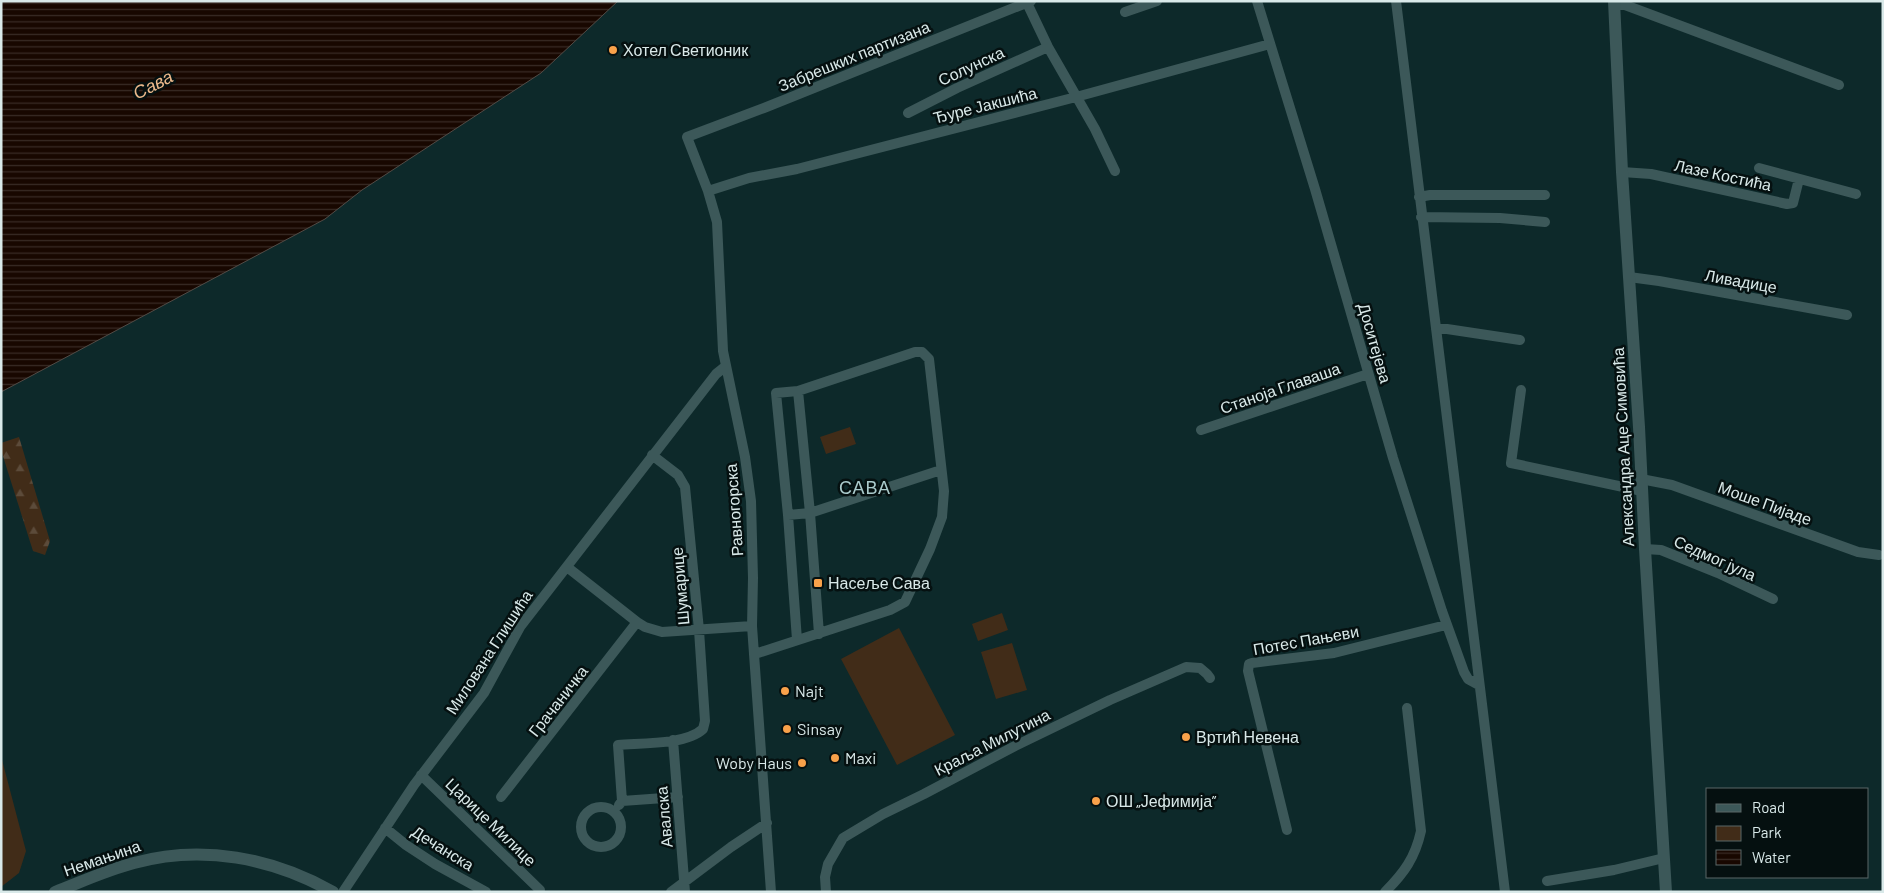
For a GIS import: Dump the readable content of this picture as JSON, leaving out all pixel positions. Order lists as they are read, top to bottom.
{
  "streets": {
    "street": [
      "Забрешких партизана",
      "Солунска",
      "Ђуре Јакшића",
      "Лазе Костића",
      "Ливадице",
      "Доситејева",
      "Станоја Главаша",
      "Александра Аце Симовића",
      "Моше Пијаде",
      "Равногорска",
      "Седмог јула",
      "Шумарице",
      "Потес Пањеви",
      "Милована Глишића",
      "Грачаничка",
      "Краља Милутина",
      "Авалска",
      "Царице Милице",
      "Дечанска",
      "Немањина"
    ]
  },
  "crossings": [
    ["Забрешких партизана", "Равногорска"],
    ["Ђуре Јакшића", "Доситејева"],
    ["Ђуре Јакшића", "Равногорска"],
    ["Лазе Костића", "Александра Аце Симовића"],
    ["Ливадице", "Александра Аце Симовића"],
    ["Доситејева", "Станоја Главаша"],
    ["Доситејева", "Потес Пањеви"],
    ["Александра Аце Симовића", "Моше Пијаде"],
    ["Александра Аце Симовића", "Седмог јула"],
    ["Равногорска", "Милована Глишића"],
    ["Шумарице", "Милована Глишића"],
    ["Шумарице", "Авалска"],
    ["Милована Глишића", "Царице Милице"],
    ["Милована Глишића", "Дечанска"]
  ],
  "districts": ["САВА"],
  "water": ["Сава"],
  "places": {
    "other": [
      "Хотел Светионик",
      "Najt",
      "Sinsay",
      "Вртић Невена",
      "Maxi",
      "Woby Haus",
      "ОШ „Јефимија”"
    ],
    "transit": ["Насеље Сава"]
  },
  "legend": ["Road", "Park", "Water"]
}
